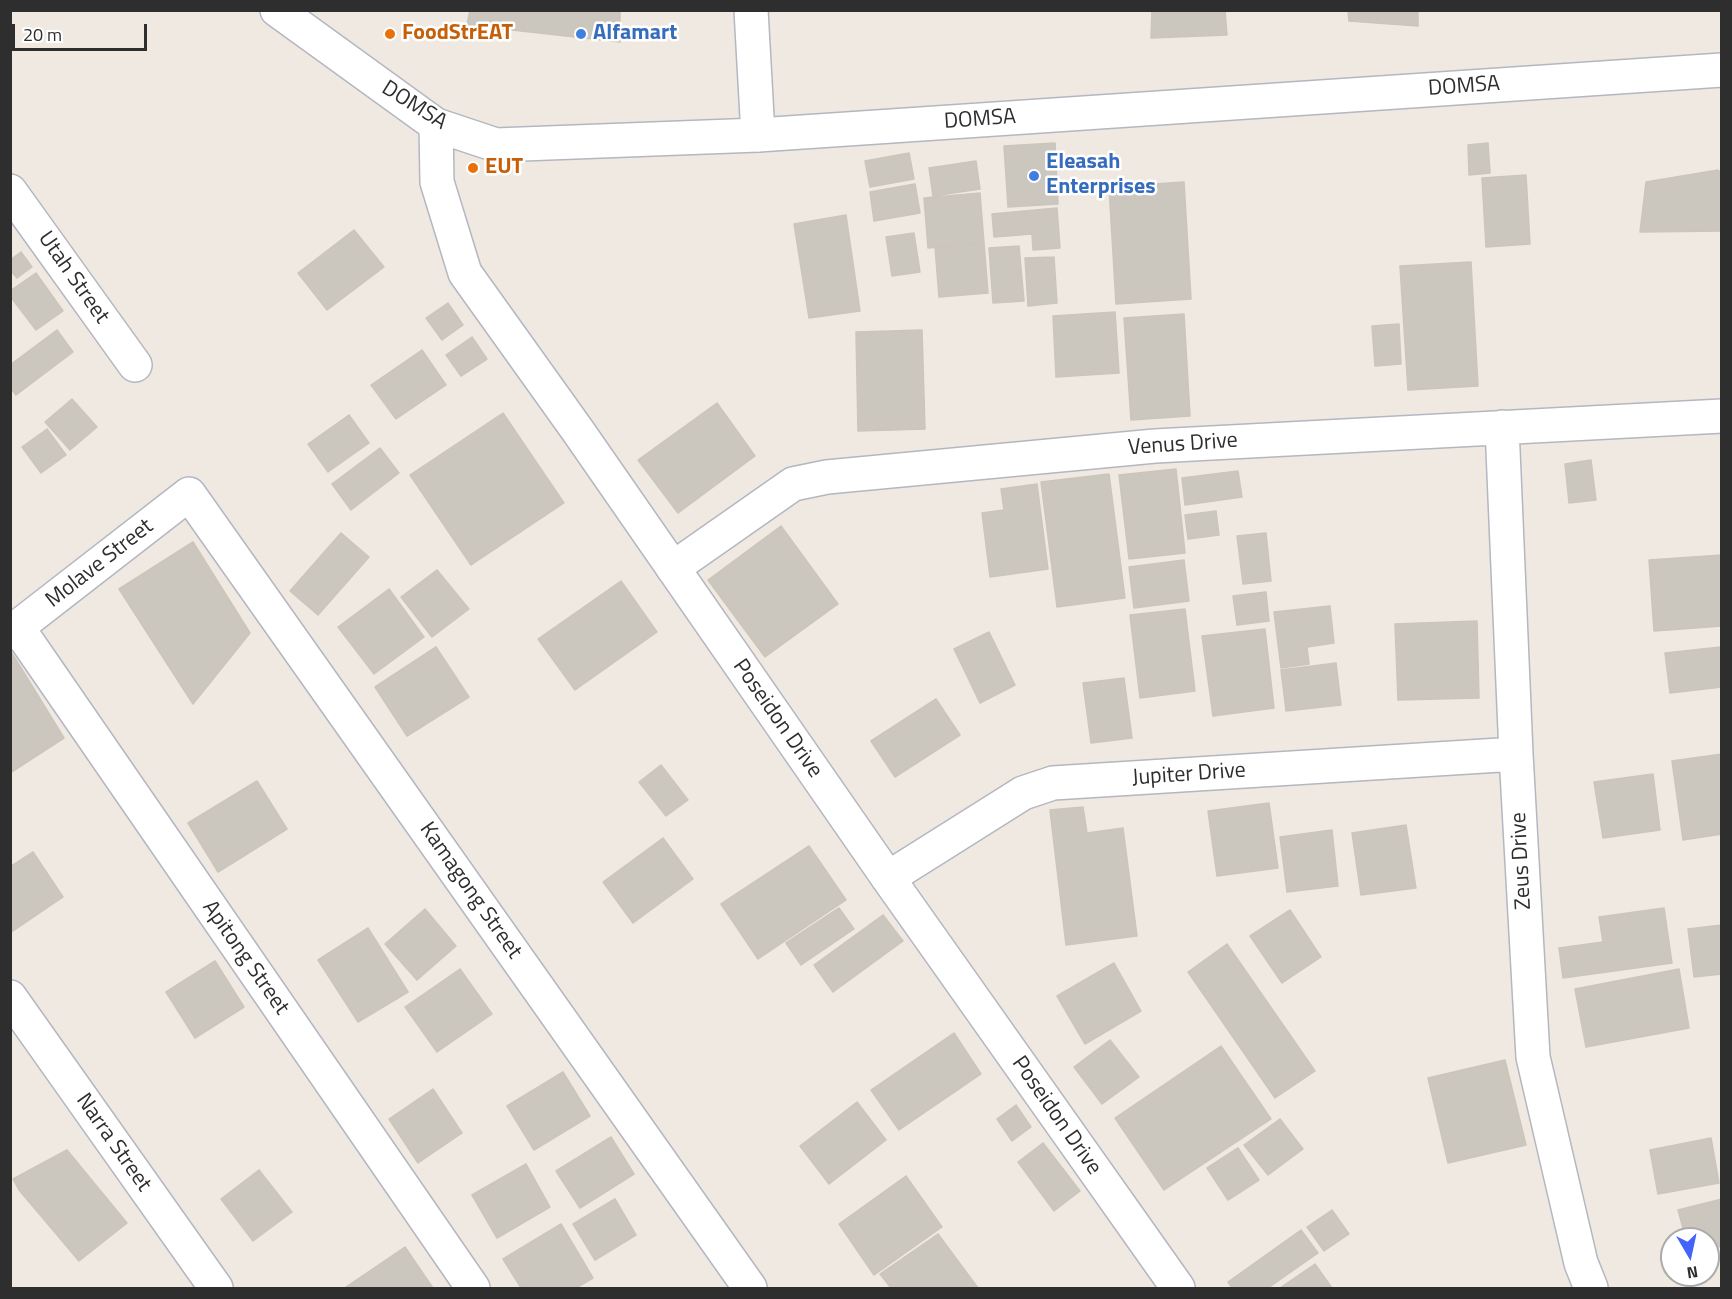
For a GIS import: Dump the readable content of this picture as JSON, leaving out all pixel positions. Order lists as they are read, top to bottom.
{
  "streets": {
    "street": [
      "DOMSA",
      "Utah Street",
      "Venus Drive",
      "Molave Street",
      "Poseidon Drive",
      "Jupiter Drive",
      "Zeus Drive",
      "Kamagong Street",
      "Apitong Street",
      "Narra Street"
    ]
  },
  "crossings": [
    ["DOMSA", "Poseidon Drive"],
    ["Venus Drive", "Poseidon Drive"],
    ["Venus Drive", "Zeus Drive"],
    ["Molave Street", "Kamagong Street"],
    ["Molave Street", "Apitong Street"],
    ["Poseidon Drive", "Jupiter Drive"],
    ["Jupiter Drive", "Zeus Drive"]
  ],
  "places": [
    "FoodStrEAT",
    "Alfamart",
    "EUT",
    "Eleasah Enterprises"
  ],
  "scale_bar": "20 m",
  "north": "bottom"
}
